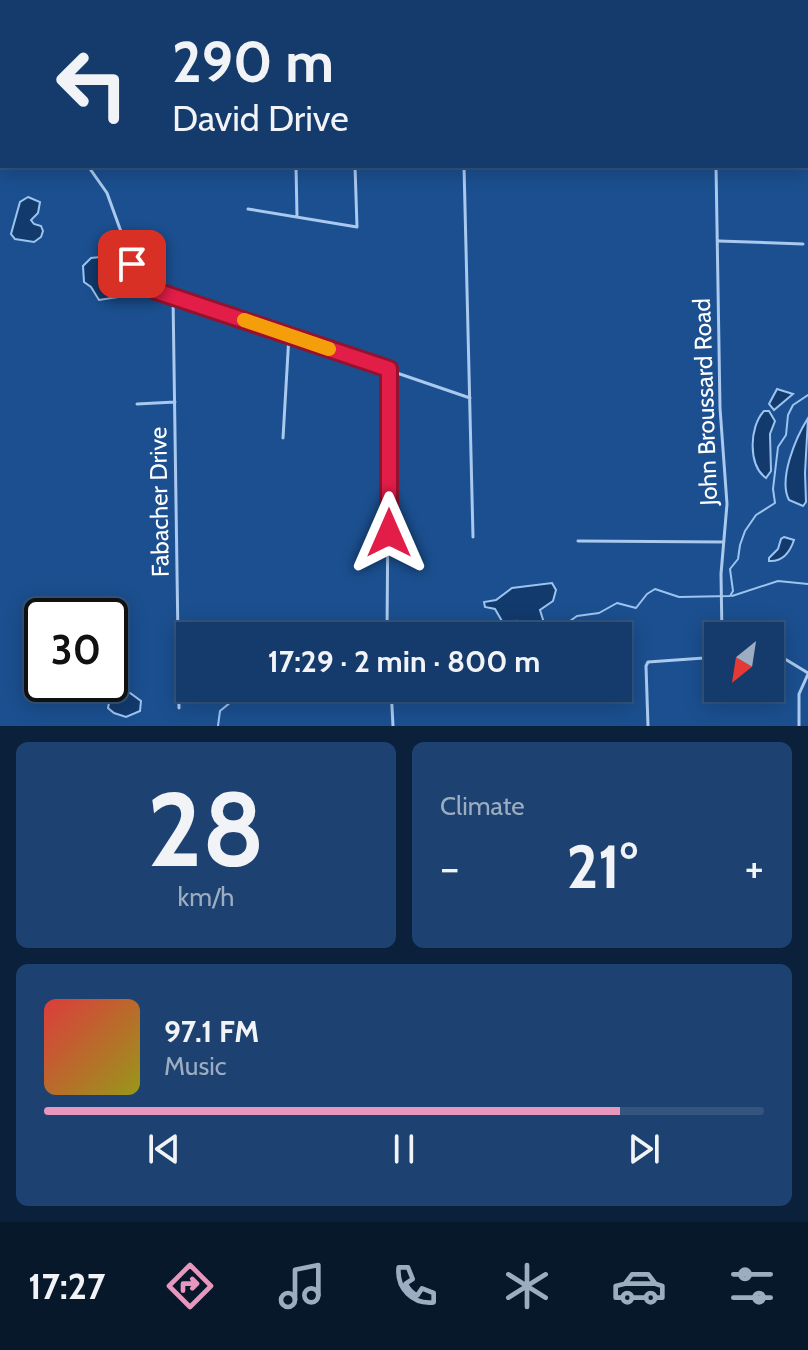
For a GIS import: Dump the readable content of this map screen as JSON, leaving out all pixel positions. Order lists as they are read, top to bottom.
{
  "streets": {
    "street": ["John Broussard Road", "Fabacher Drive"]
  },
  "north": "bottom left",
  "page": {
    "turn": ["290 m", "David Drive"],
    "limit": "30",
    "trip": "17:29 · 2 min · 800 m",
    "tile": [
      ["28", "km/h"],
      "Climate"
    ],
    "heat": ["−", "21°", "+"],
    "song": ["97.1 FM", "Music"],
    "tabs": "17:27"
  }
}
